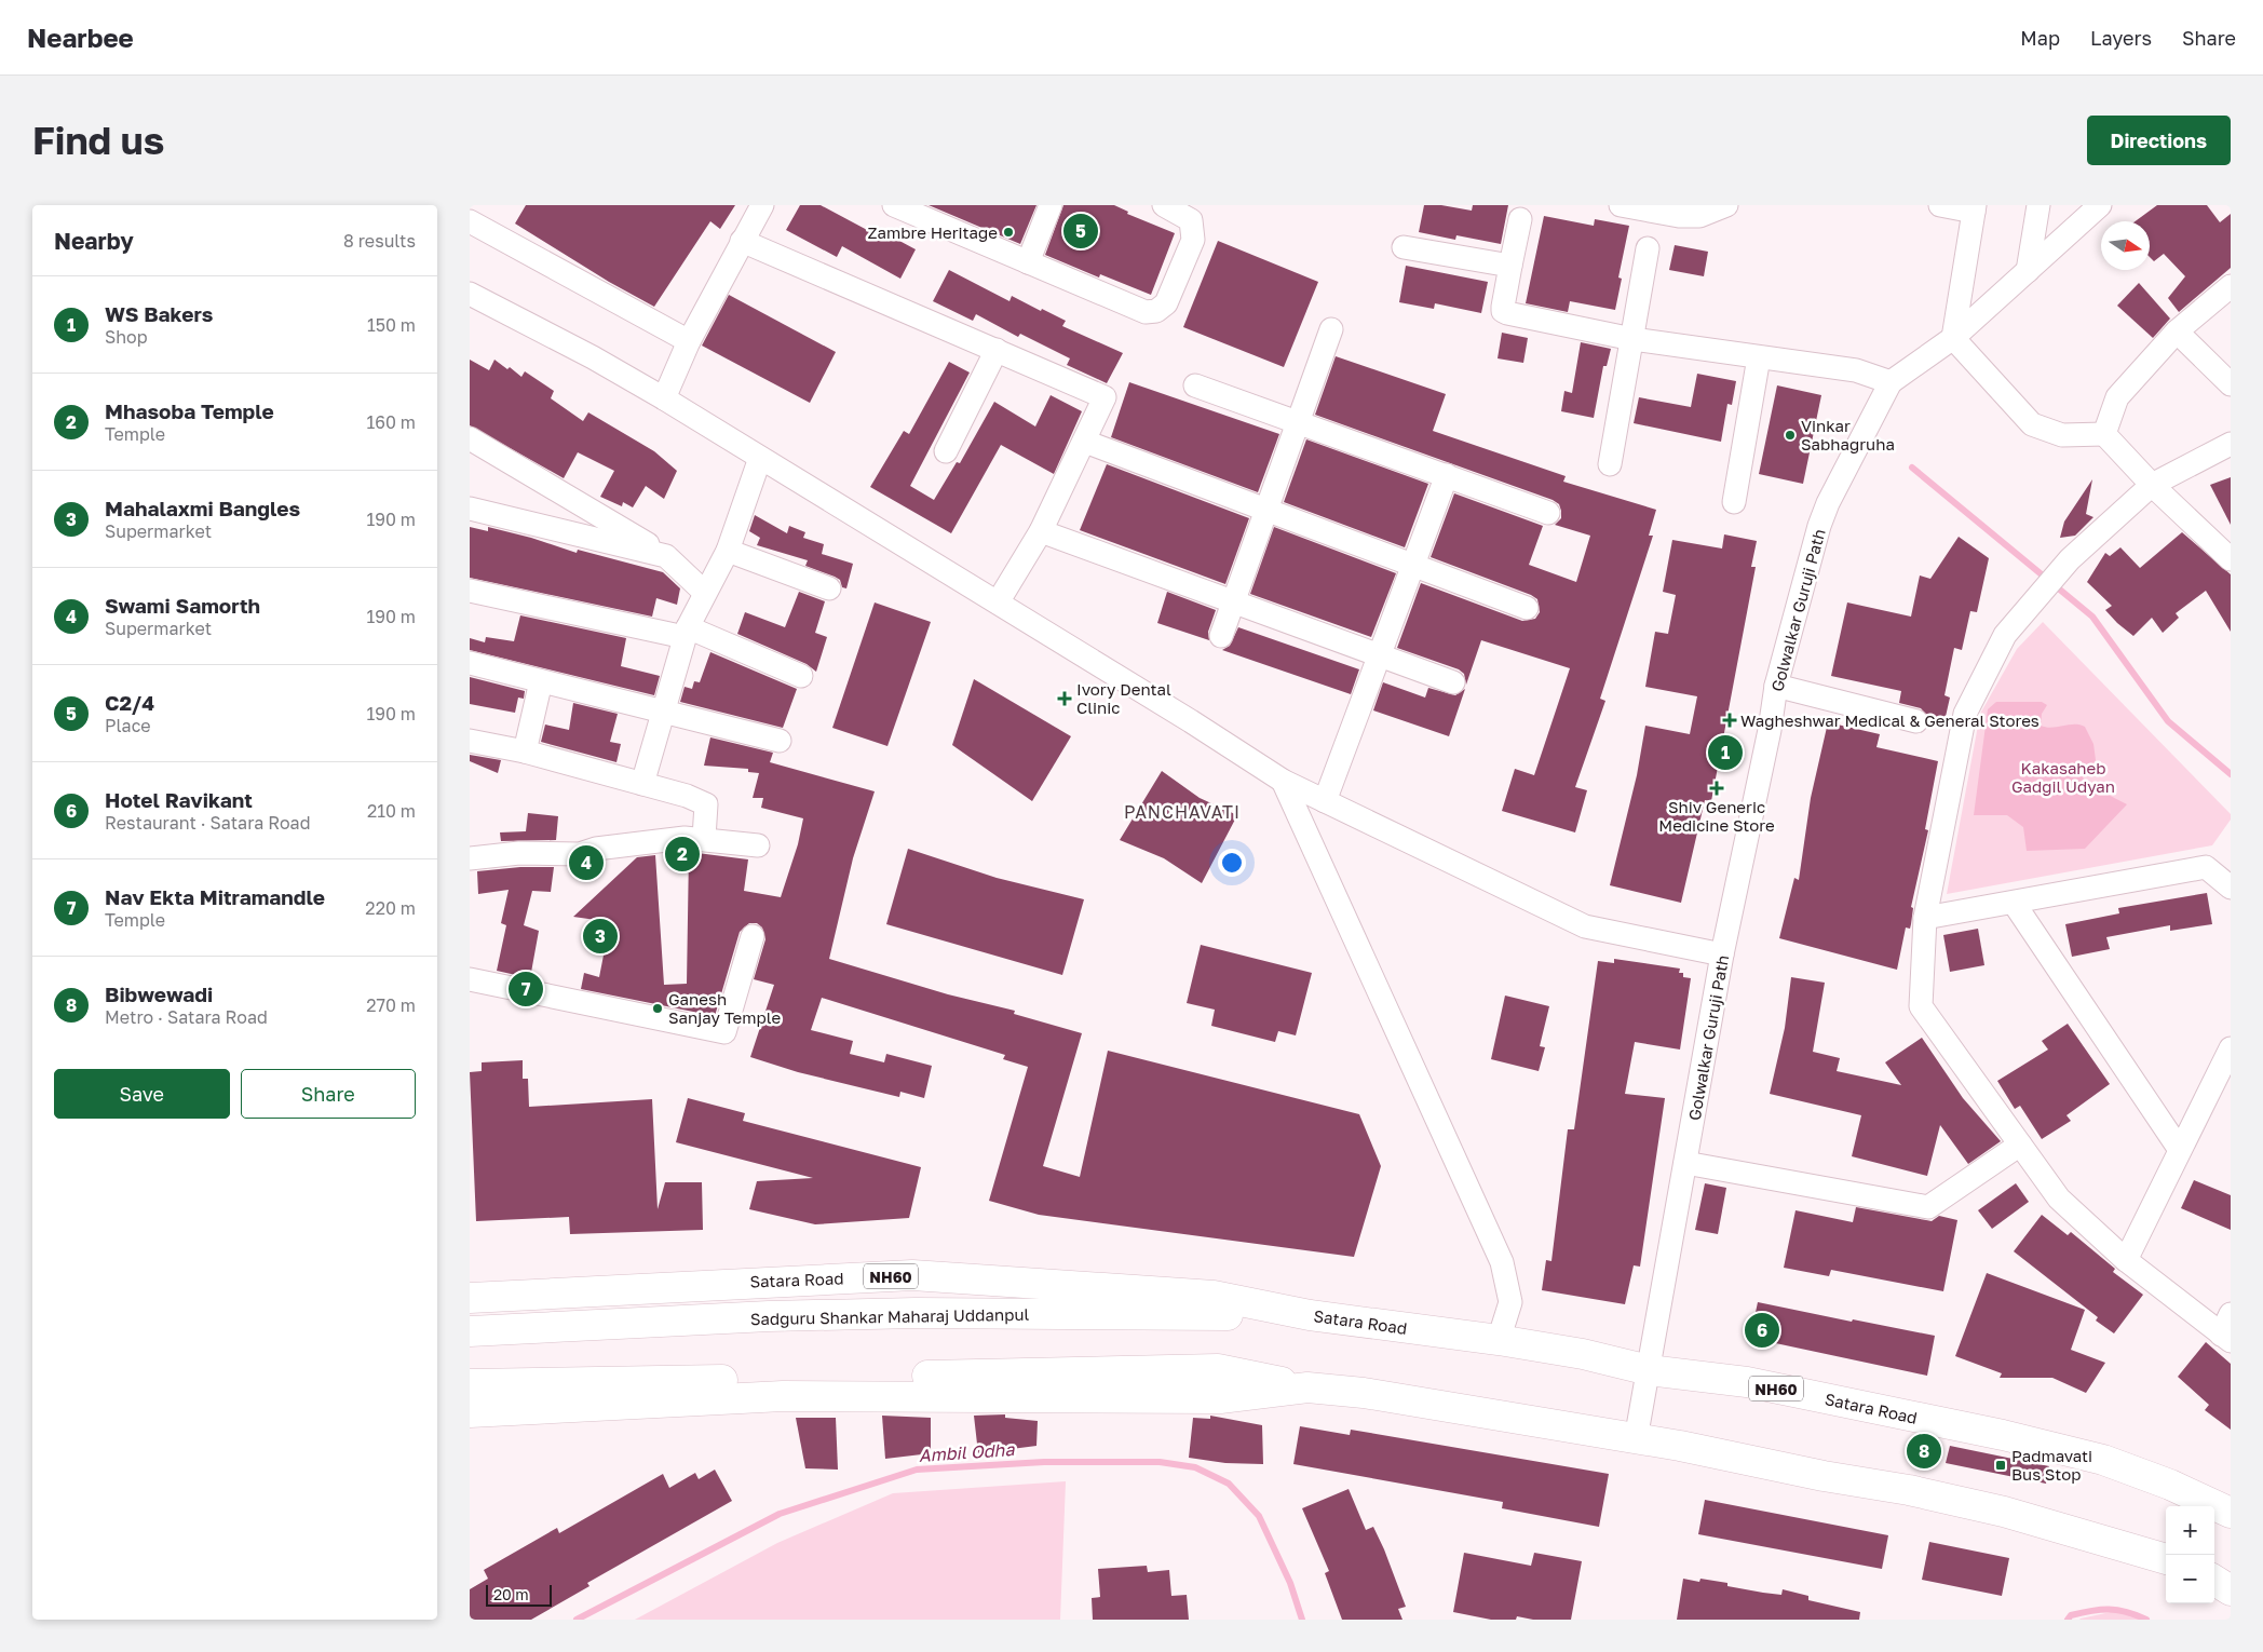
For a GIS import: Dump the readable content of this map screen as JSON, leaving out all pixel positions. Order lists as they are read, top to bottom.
{
  "streets": {
    "highway": ["NH60", "Satara Road", "Sadguru Shankar Maharaj Uddanpul"],
    "street": ["Golwalkar Guruji Path"]
  },
  "crossings": [
    ["Golwalkar Guruji Path", "Satara Road"],
    ["Satara Road", "Sadguru Shankar Maharaj Uddanpul"]
  ],
  "districts": ["PANCHAVATI"],
  "water": ["Ambil Odha"],
  "parks": ["Kakasaheb Gadgil Udyan"],
  "places": {
    "other": ["Zambre Heritage", "Vinkar Sabhagruha", "Ganesh Sanjay Temple"],
    "health": ["Ivory Dental Clinic", "Wagheshwar Medical & General Stores", "Shiv Generic Medicine Store"],
    "transit": ["Padmavati Bus Stop"]
  },
  "scale_bar": "20 m",
  "north": "right",
  "page": {
    "header": "Nearbee",
    "nav": ["Map", "Layers", "Share"],
    "buttons": [
      "Directions",
      ["Save", "Share"]
    ],
    "title": "Find us",
    "heading": ["Nearby", "8 results"],
    "pins": [
      "5",
      "1",
      "2",
      "4",
      "3",
      "7",
      "6",
      "8"
    ],
    "list": [
      {
        "mark": "1",
        "name": "WS Bakers",
        "note": "Shop",
        "value": "150 m"
      },
      {
        "mark": "2",
        "name": "Mhasoba Temple",
        "note": "Temple",
        "value": "160 m"
      },
      {
        "mark": "3",
        "name": "Mahalaxmi Bangles",
        "note": "Supermarket",
        "value": "190 m"
      },
      {
        "mark": "4",
        "name": "Swami Samorth",
        "note": "Supermarket",
        "value": "190 m"
      },
      {
        "mark": "5",
        "name": "C2/4",
        "note": "Place",
        "value": "190 m"
      },
      {
        "mark": "6",
        "name": "Hotel Ravikant",
        "note": "Restaurant · Satara Road",
        "value": "210 m"
      },
      {
        "mark": "7",
        "name": "Nav Ekta Mitramandle",
        "note": "Temple",
        "value": "220 m"
      },
      {
        "mark": "8",
        "name": "Bibwewadi",
        "note": "Metro · Satara Road",
        "value": "270 m"
      }
    ],
    "map_buttons": ["+", "−"],
    "scale": "20 m"
  }
}
